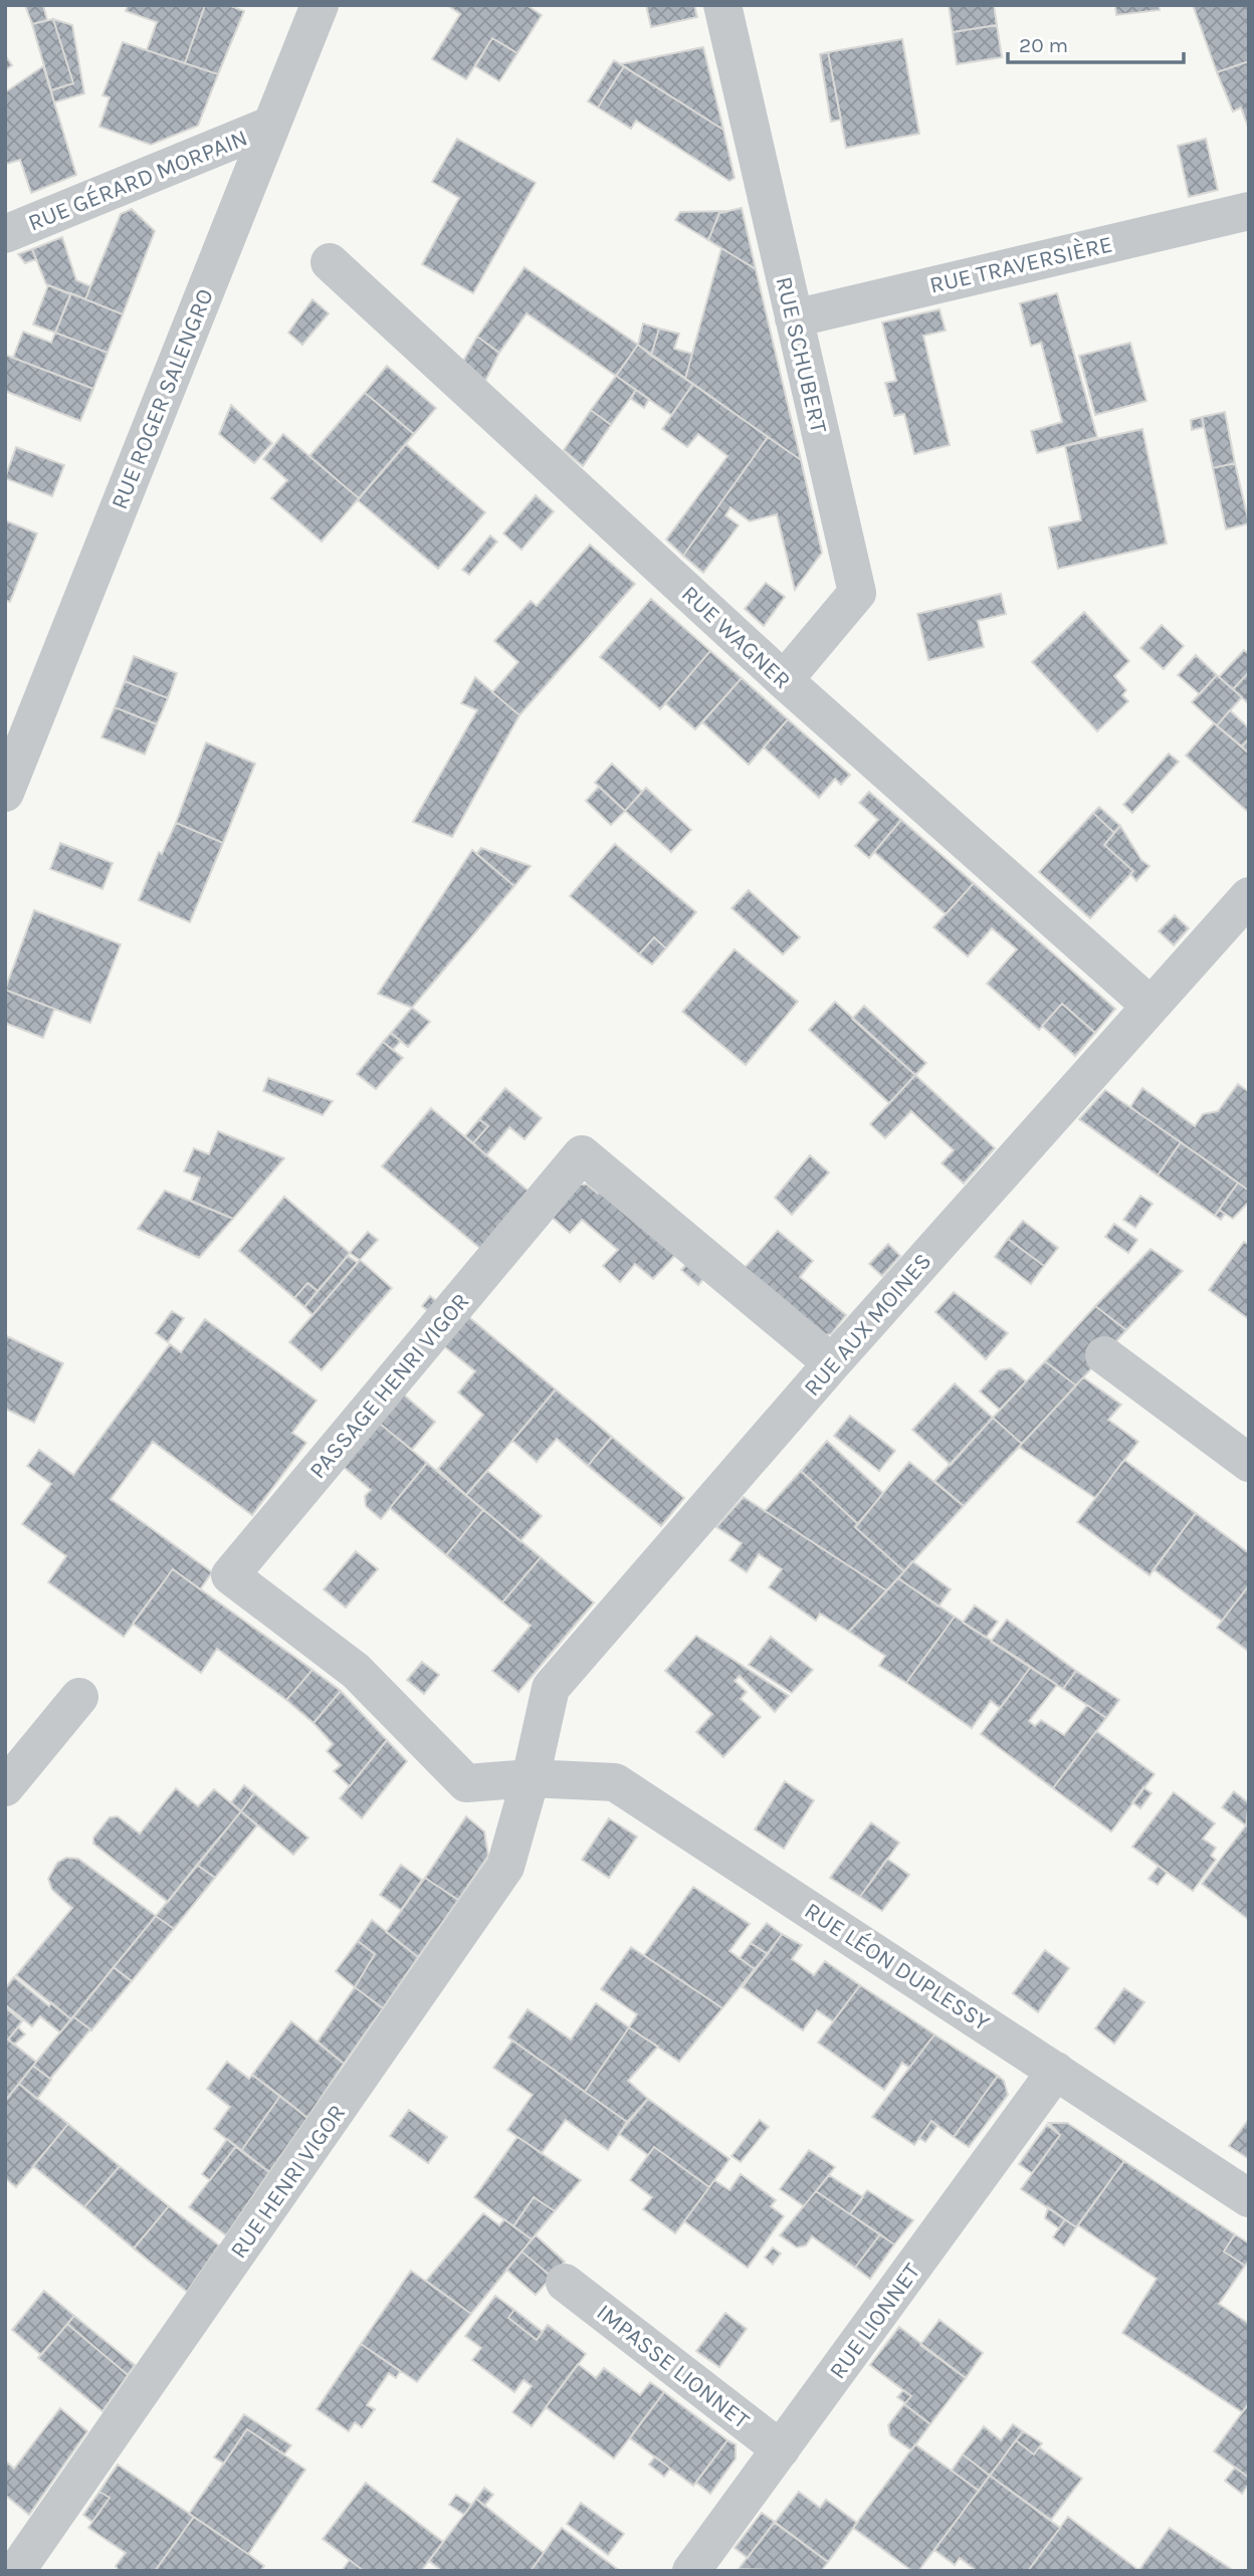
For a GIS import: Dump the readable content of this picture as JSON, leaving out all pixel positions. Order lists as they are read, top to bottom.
{
  "streets": {
    "street": [
      "RUE GÉRARD MORPAIN",
      "RUE TRAVERSIÈRE",
      "RUE SCHUBERT",
      "RUE ROGER SALENGRO",
      "RUE WAGNER",
      "RUE AUX MOINES",
      "PASSAGE HENRI VIGOR",
      "RUE LÉON DUPLESSY",
      "RUE HENRI VIGOR",
      "RUE LIONNET",
      "IMPASSE LIONNET"
    ]
  },
  "crossings": [
    ["RUE GÉRARD MORPAIN", "RUE ROGER SALENGRO"],
    ["RUE TRAVERSIÈRE", "RUE SCHUBERT"],
    ["RUE SCHUBERT", "RUE WAGNER"],
    ["RUE WAGNER", "RUE AUX MOINES"],
    ["RUE AUX MOINES", "PASSAGE HENRI VIGOR"],
    ["RUE AUX MOINES", "RUE LÉON DUPLESSY"],
    ["RUE AUX MOINES", "RUE HENRI VIGOR"],
    ["PASSAGE HENRI VIGOR", "RUE LÉON DUPLESSY"],
    ["PASSAGE HENRI VIGOR", "RUE HENRI VIGOR"],
    ["RUE LÉON DUPLESSY", "RUE HENRI VIGOR"],
    ["RUE LÉON DUPLESSY", "RUE LIONNET"],
    ["RUE LIONNET", "IMPASSE LIONNET"]
  ],
  "scale_bar": "20 m"
}
